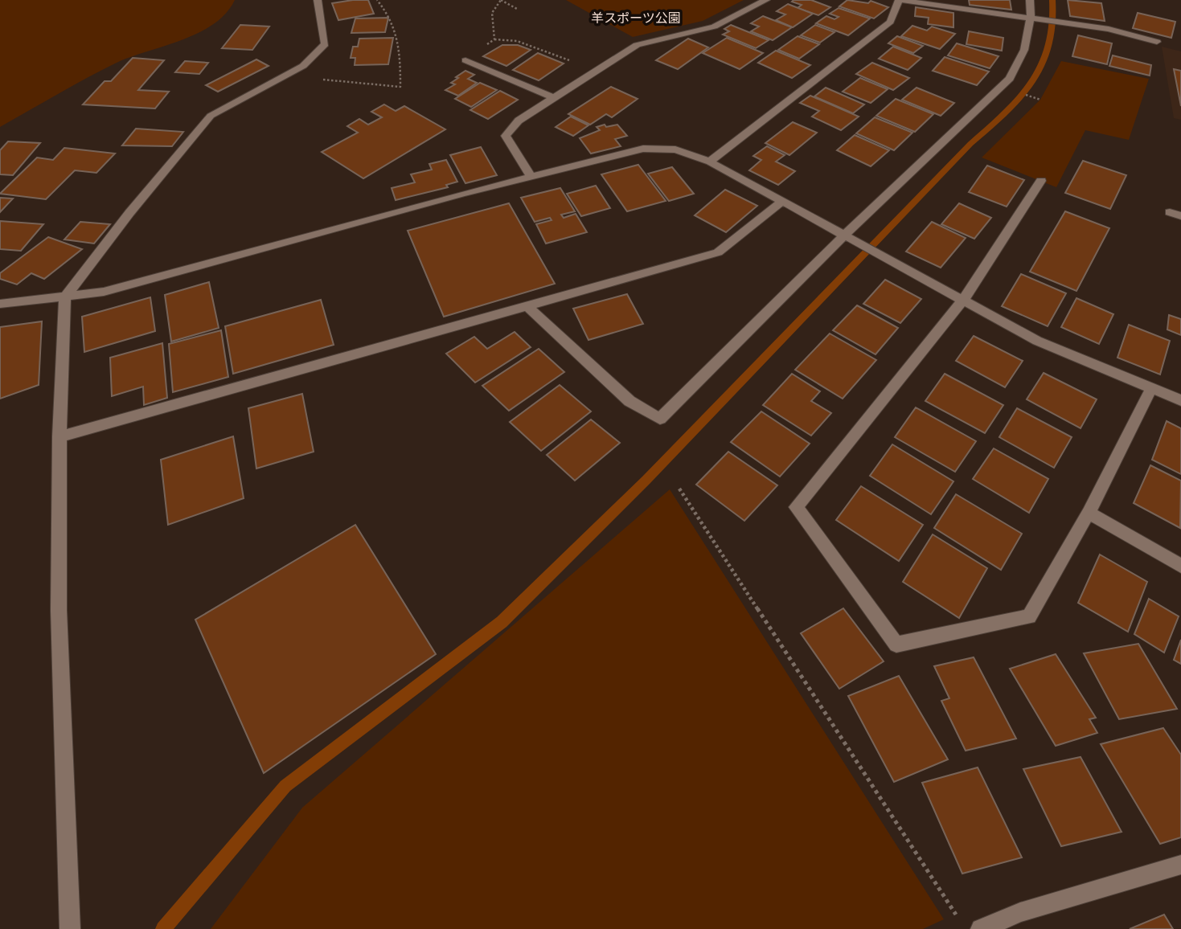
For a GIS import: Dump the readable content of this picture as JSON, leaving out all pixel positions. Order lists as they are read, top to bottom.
{
  "parks": ["羊スポーツ公園"]
}
